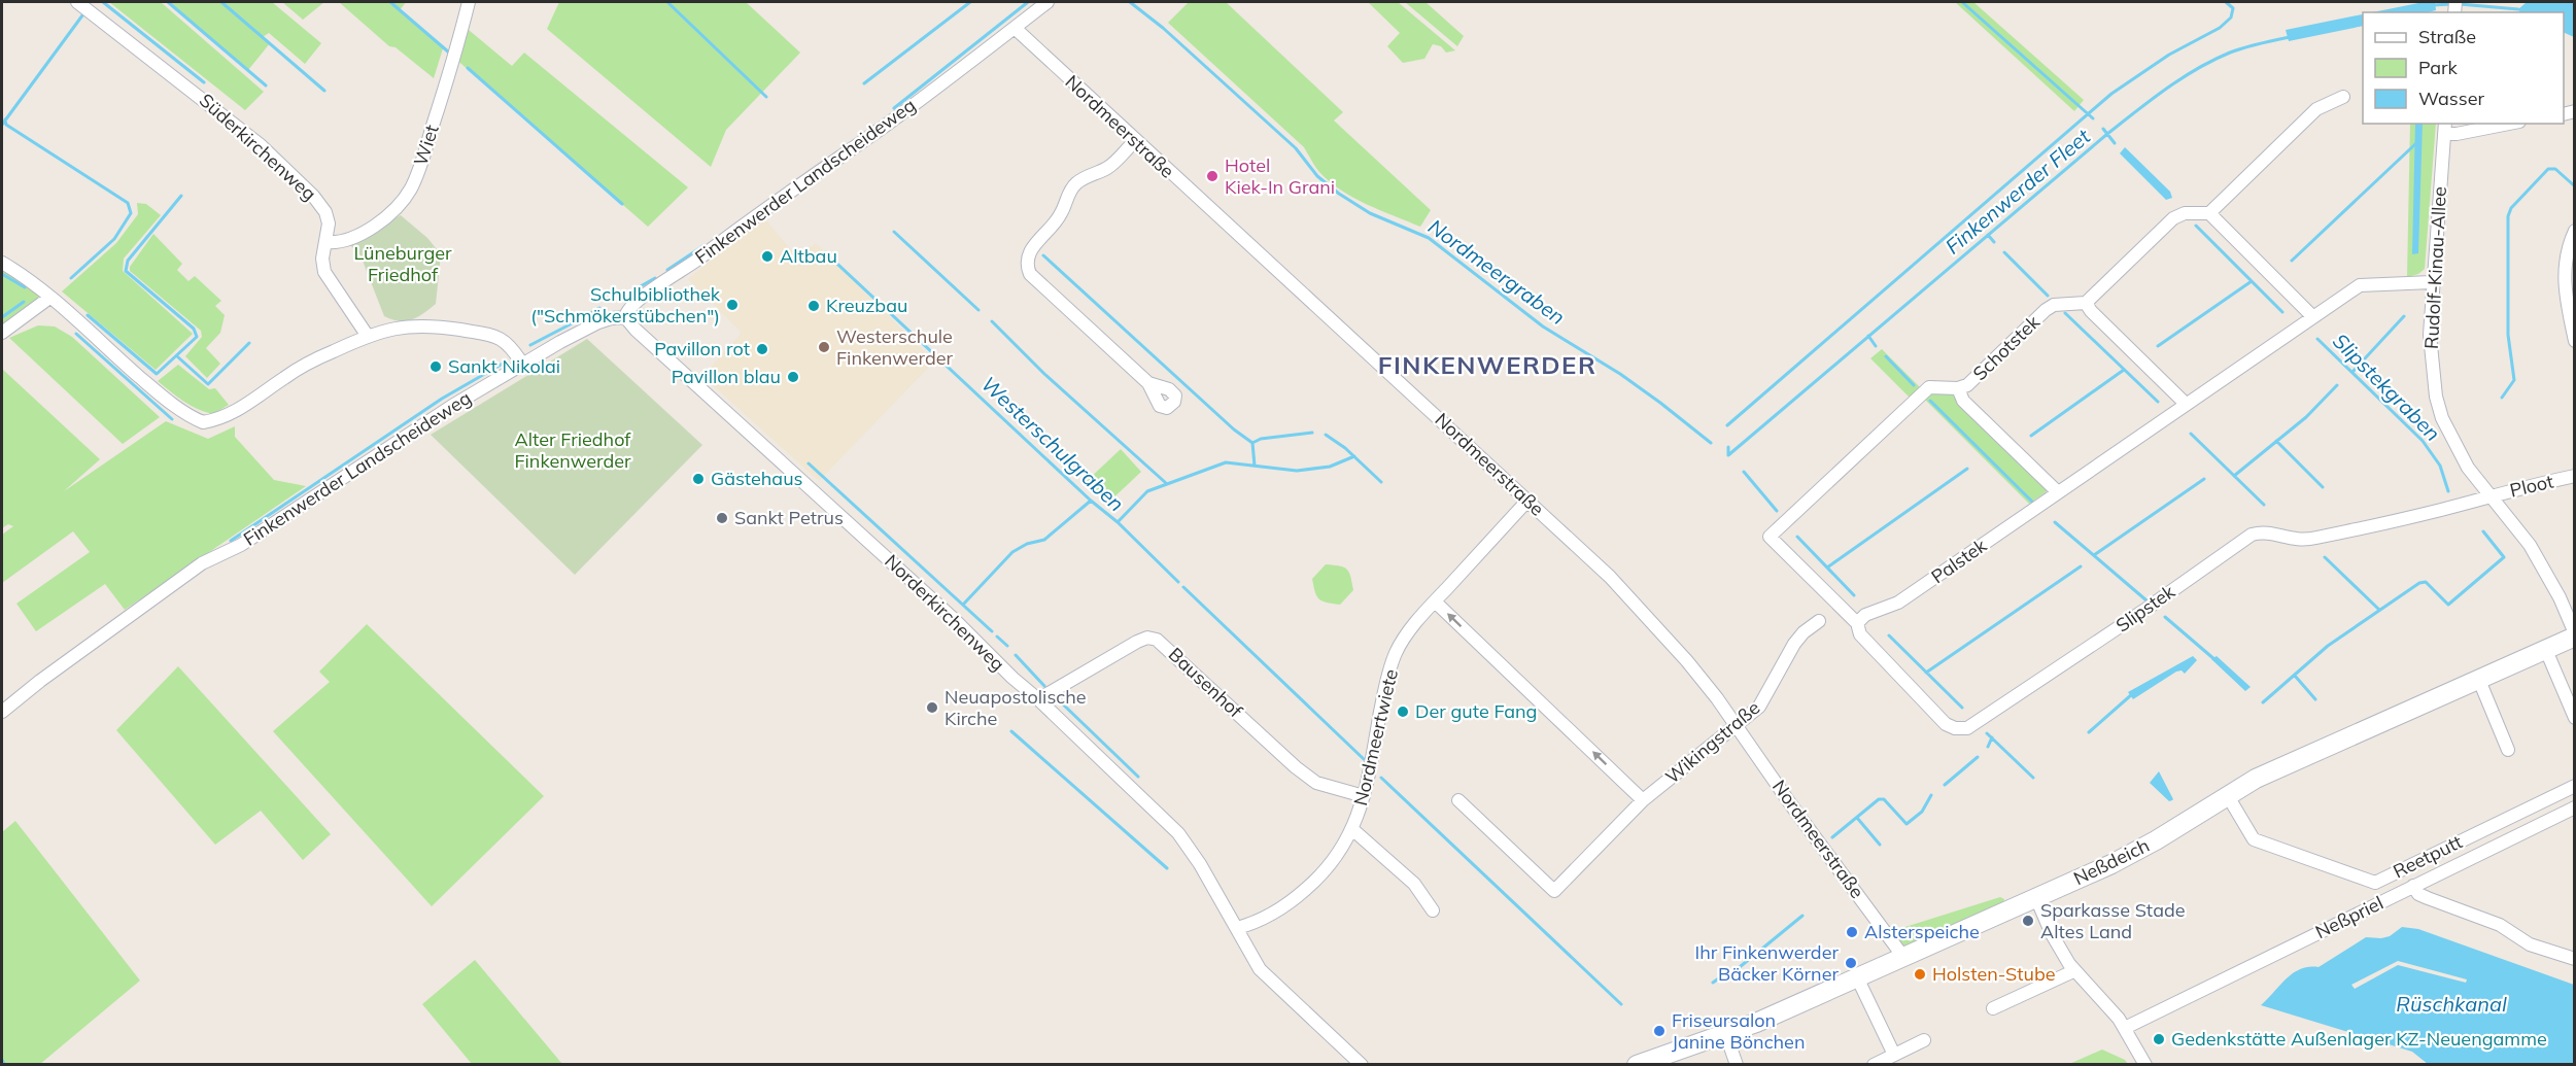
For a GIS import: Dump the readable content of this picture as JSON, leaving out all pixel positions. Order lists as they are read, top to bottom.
{
  "streets": {
    "street": [
      "Nordmeerstraße",
      "Wiet",
      "Süderkirchenweg",
      "Finkenwerder Landscheideweg",
      "Rudolf-Kinau-Allee",
      "Schotstek",
      "Ploot",
      "Palstek",
      "Slipstek",
      "Norderkirchenweg",
      "Bausenhof",
      "Nordmeertwiete",
      "Wikingstraße",
      "Reetputt",
      "Neßdeich",
      "Neßpriel"
    ]
  },
  "crossings": [
    ["Nordmeerstraße", "Finkenwerder Landscheideweg"],
    ["Nordmeerstraße", "Nordmeertwiete"],
    ["Nordmeerstraße", "Wikingstraße"],
    ["Nordmeerstraße", "Neßdeich"],
    ["Wiet", "Süderkirchenweg"],
    ["Finkenwerder Landscheideweg", "Norderkirchenweg"],
    ["Rudolf-Kinau-Allee", "Ploot"],
    ["Rudolf-Kinau-Allee", "Palstek"],
    ["Rudolf-Kinau-Allee", "Slipstek"],
    ["Rudolf-Kinau-Allee", "Neßdeich"],
    ["Schotstek", "Palstek"],
    ["Schotstek", "Slipstek"],
    ["Ploot", "Slipstek"],
    ["Palstek", "Slipstek"],
    ["Norderkirchenweg", "Bausenhof"],
    ["Norderkirchenweg", "Nordmeertwiete"],
    ["Bausenhof", "Nordmeertwiete"],
    ["Reetputt", "Neßdeich"]
  ],
  "districts": ["FINKENWERDER"],
  "water": [
    "Finkenwerder Fleet",
    "Nordmeergraben",
    "Slipstekgraben",
    "Westerschulgraben",
    "Rüschkanal"
  ],
  "parks": ["Lüneburger Friedhof", "Alter Friedhof Finkenwerder"],
  "places": [
    "Hotel Kiek-In Grani",
    "Altbau",
    "Schulbibliothek (\"Schmökerstübchen\")",
    "Kreuzbau",
    "Westerschule Finkenwerder",
    "Pavillon rot",
    "Sankt Nikolai",
    "Pavillon blau",
    "Gästehaus",
    "Sankt Petrus",
    "Neuapostolische Kirche",
    "Der gute Fang",
    "Sparkasse Stade Altes Land",
    "Alsterspeiche",
    "Ihr Finkenwerder Bäcker Körner",
    "Holsten-Stube",
    "Friseursalon Janine Bönchen",
    "Gedenkstätte Außenlager KZ-Neuengamme"
  ],
  "legend": ["Straße", "Park", "Wasser"]
}
